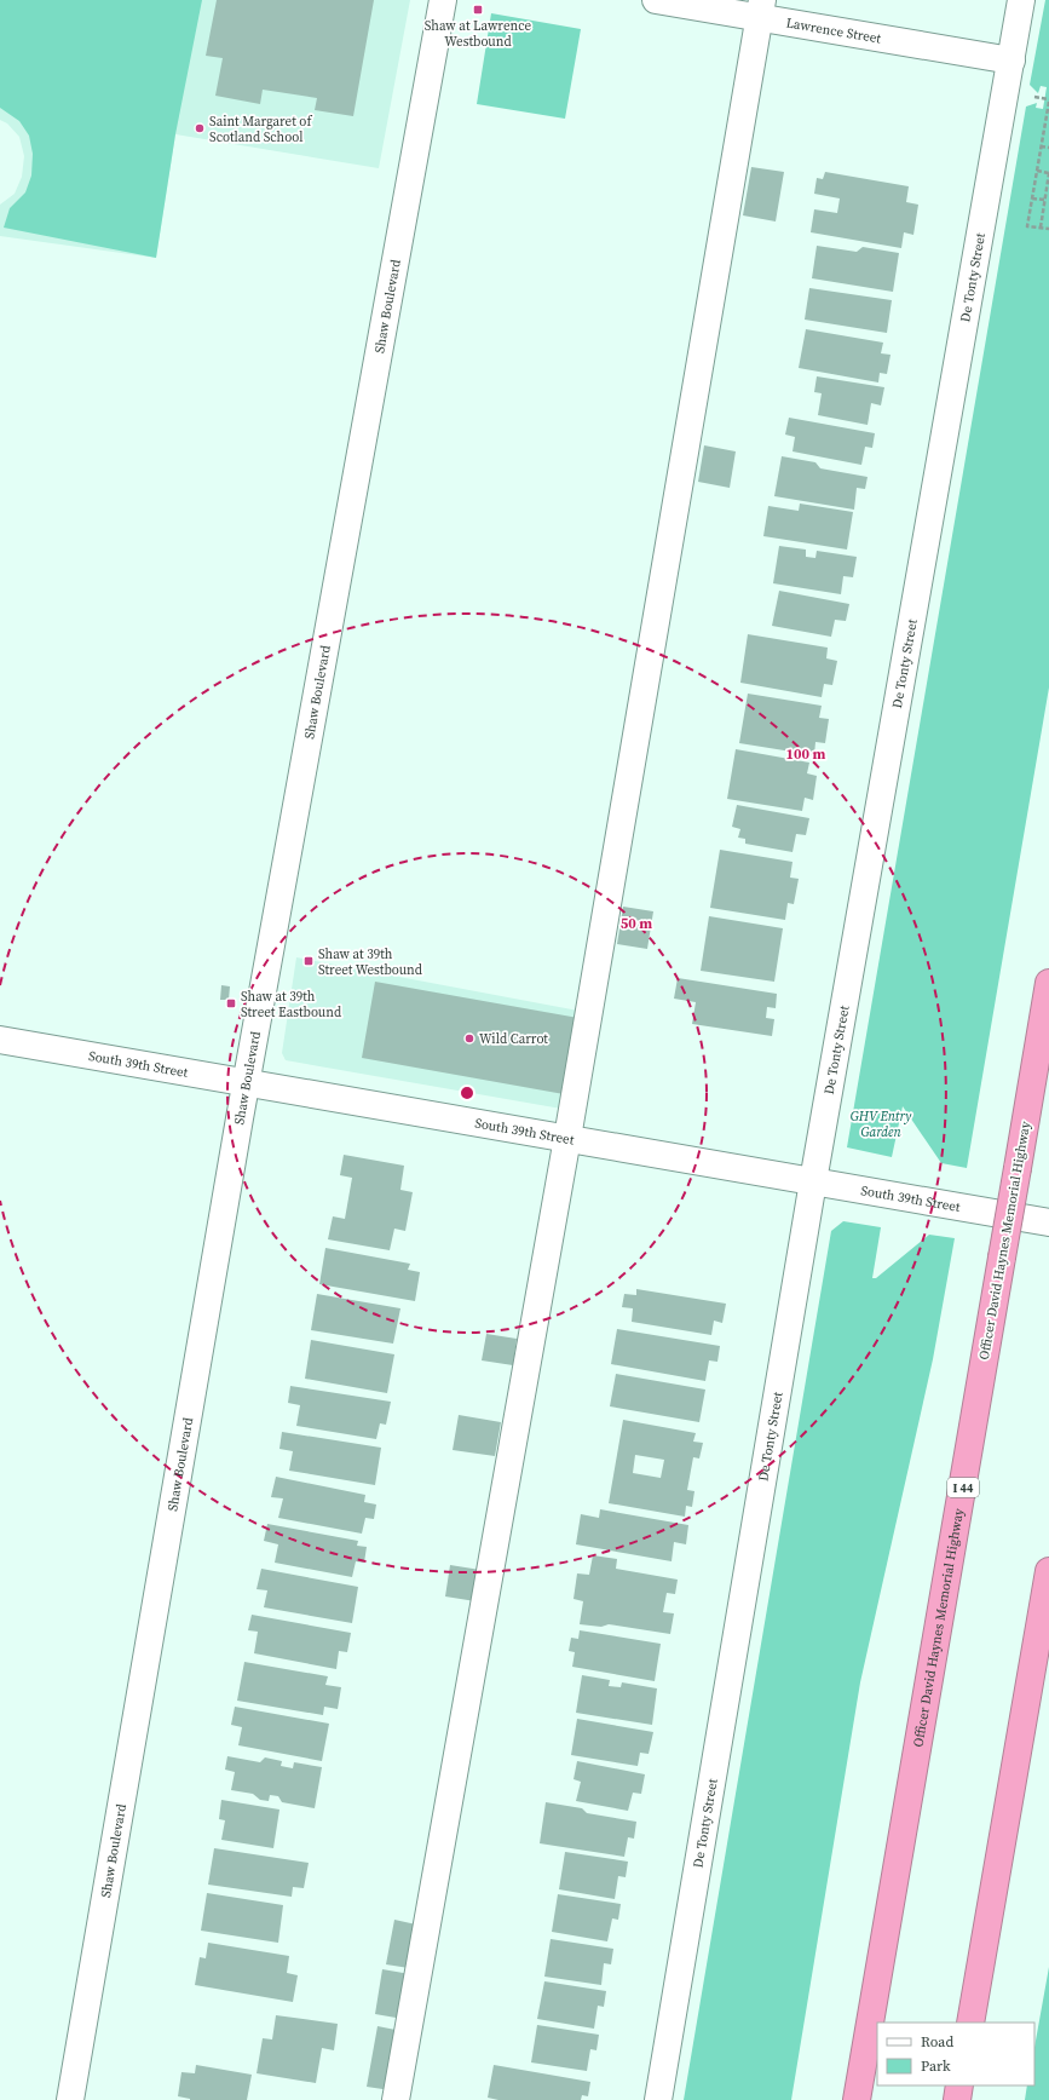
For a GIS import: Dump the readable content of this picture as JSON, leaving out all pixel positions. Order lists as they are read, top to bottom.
{
  "streets": {
    "highway": ["Officer David Haynes Memorial Highway", "I 44"],
    "street": [
      "Lawrence Street",
      "De Tonty Street",
      "Shaw Boulevard",
      "South 39th Street"
    ]
  },
  "crossings": [
    ["Lawrence Street", "De Tonty Street"],
    ["De Tonty Street", "South 39th Street"],
    ["Shaw Boulevard", "South 39th Street"]
  ],
  "parks": ["GHV Entry Garden"],
  "places": {
    "transit": ["Shaw at Lawrence Westbound", "Shaw at 39th Street Westbound", "Shaw at 39th Street Eastbound"],
    "other": ["Saint Margaret of Scotland School", "Wild Carrot"]
  },
  "legend": ["Road", "Park"],
  "rings": ["100 m", "50 m"]
}
